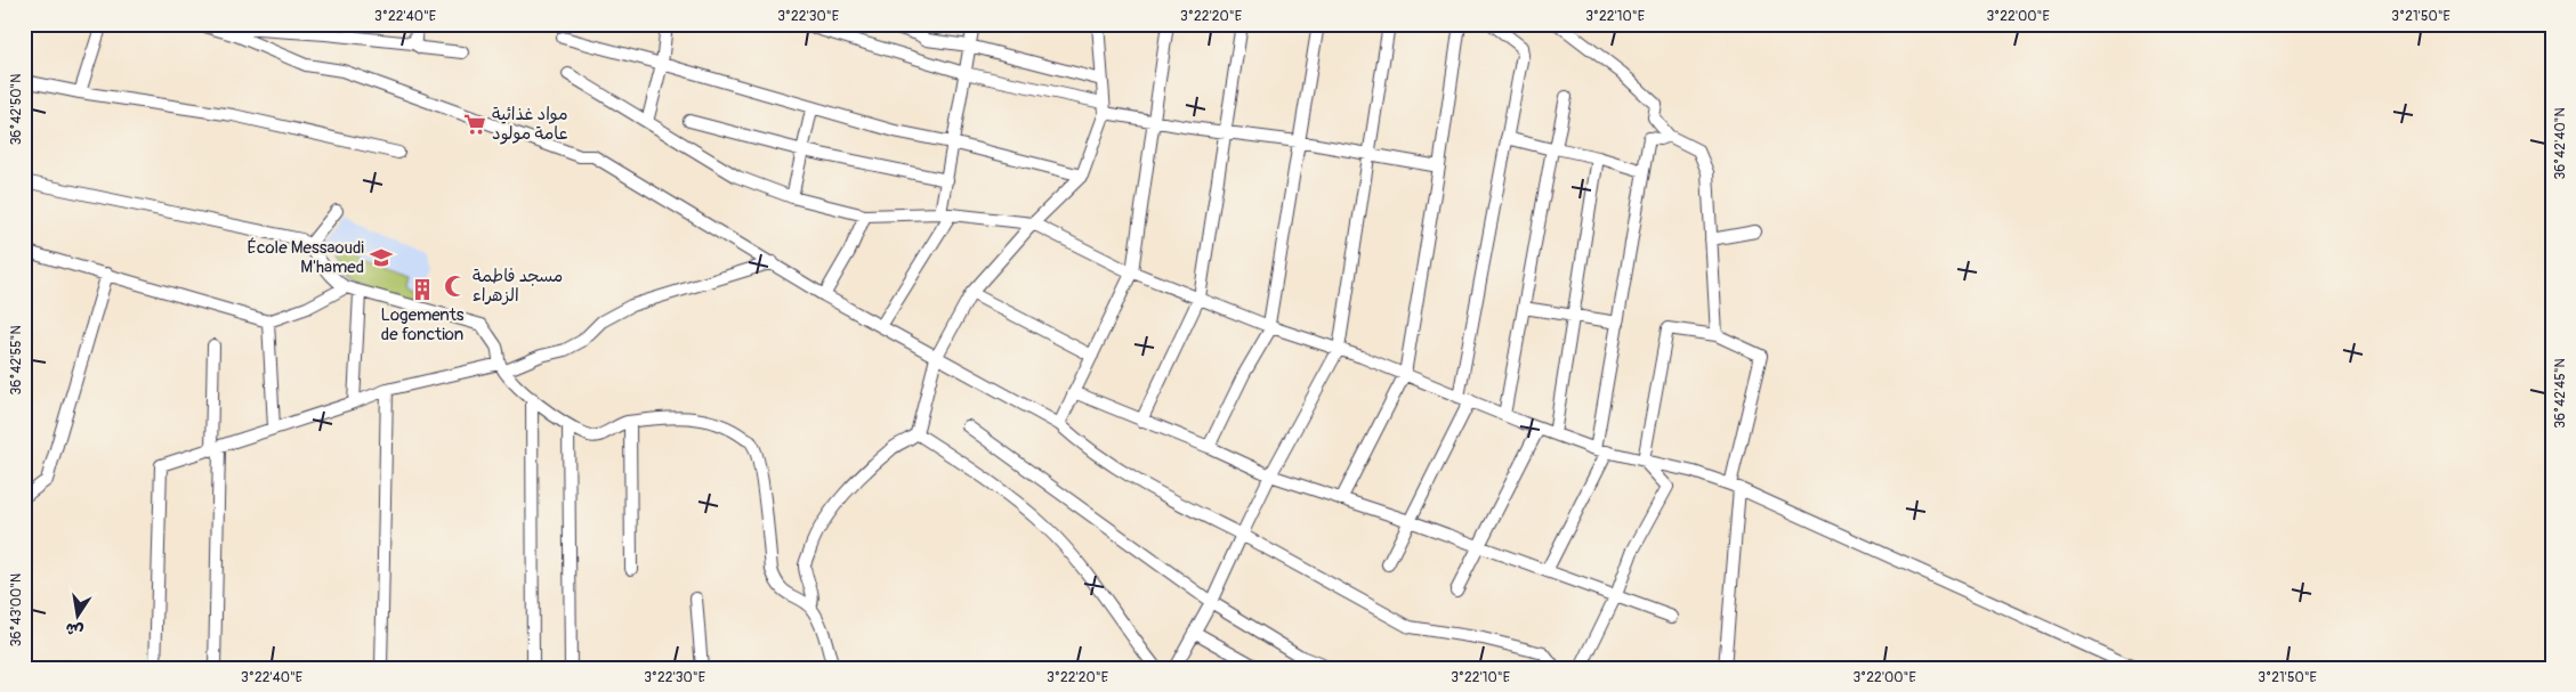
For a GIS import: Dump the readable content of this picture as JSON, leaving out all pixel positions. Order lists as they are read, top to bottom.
{
  "places": {
    "supermarket": ["مواد غذائية عامة مولود"],
    "school or university": ["École Messaoudi M'hamed"],
    "mosque": ["مسجد فاطمة الزهراء"],
    "building": ["Logements de fonction"]
  },
  "north": "bottom",
  "coordinates": [
    "3°22'40\"E",
    "3°22'30\"E",
    "3°22'20\"E",
    "3°22'10\"E",
    "3°22'00\"E",
    "3°21'50\"E",
    "36°42'50\"N",
    "36°42'40\"N",
    "36°42'55\"N",
    "36°42'45\"N",
    "36°43'00\"N"
  ]
}
